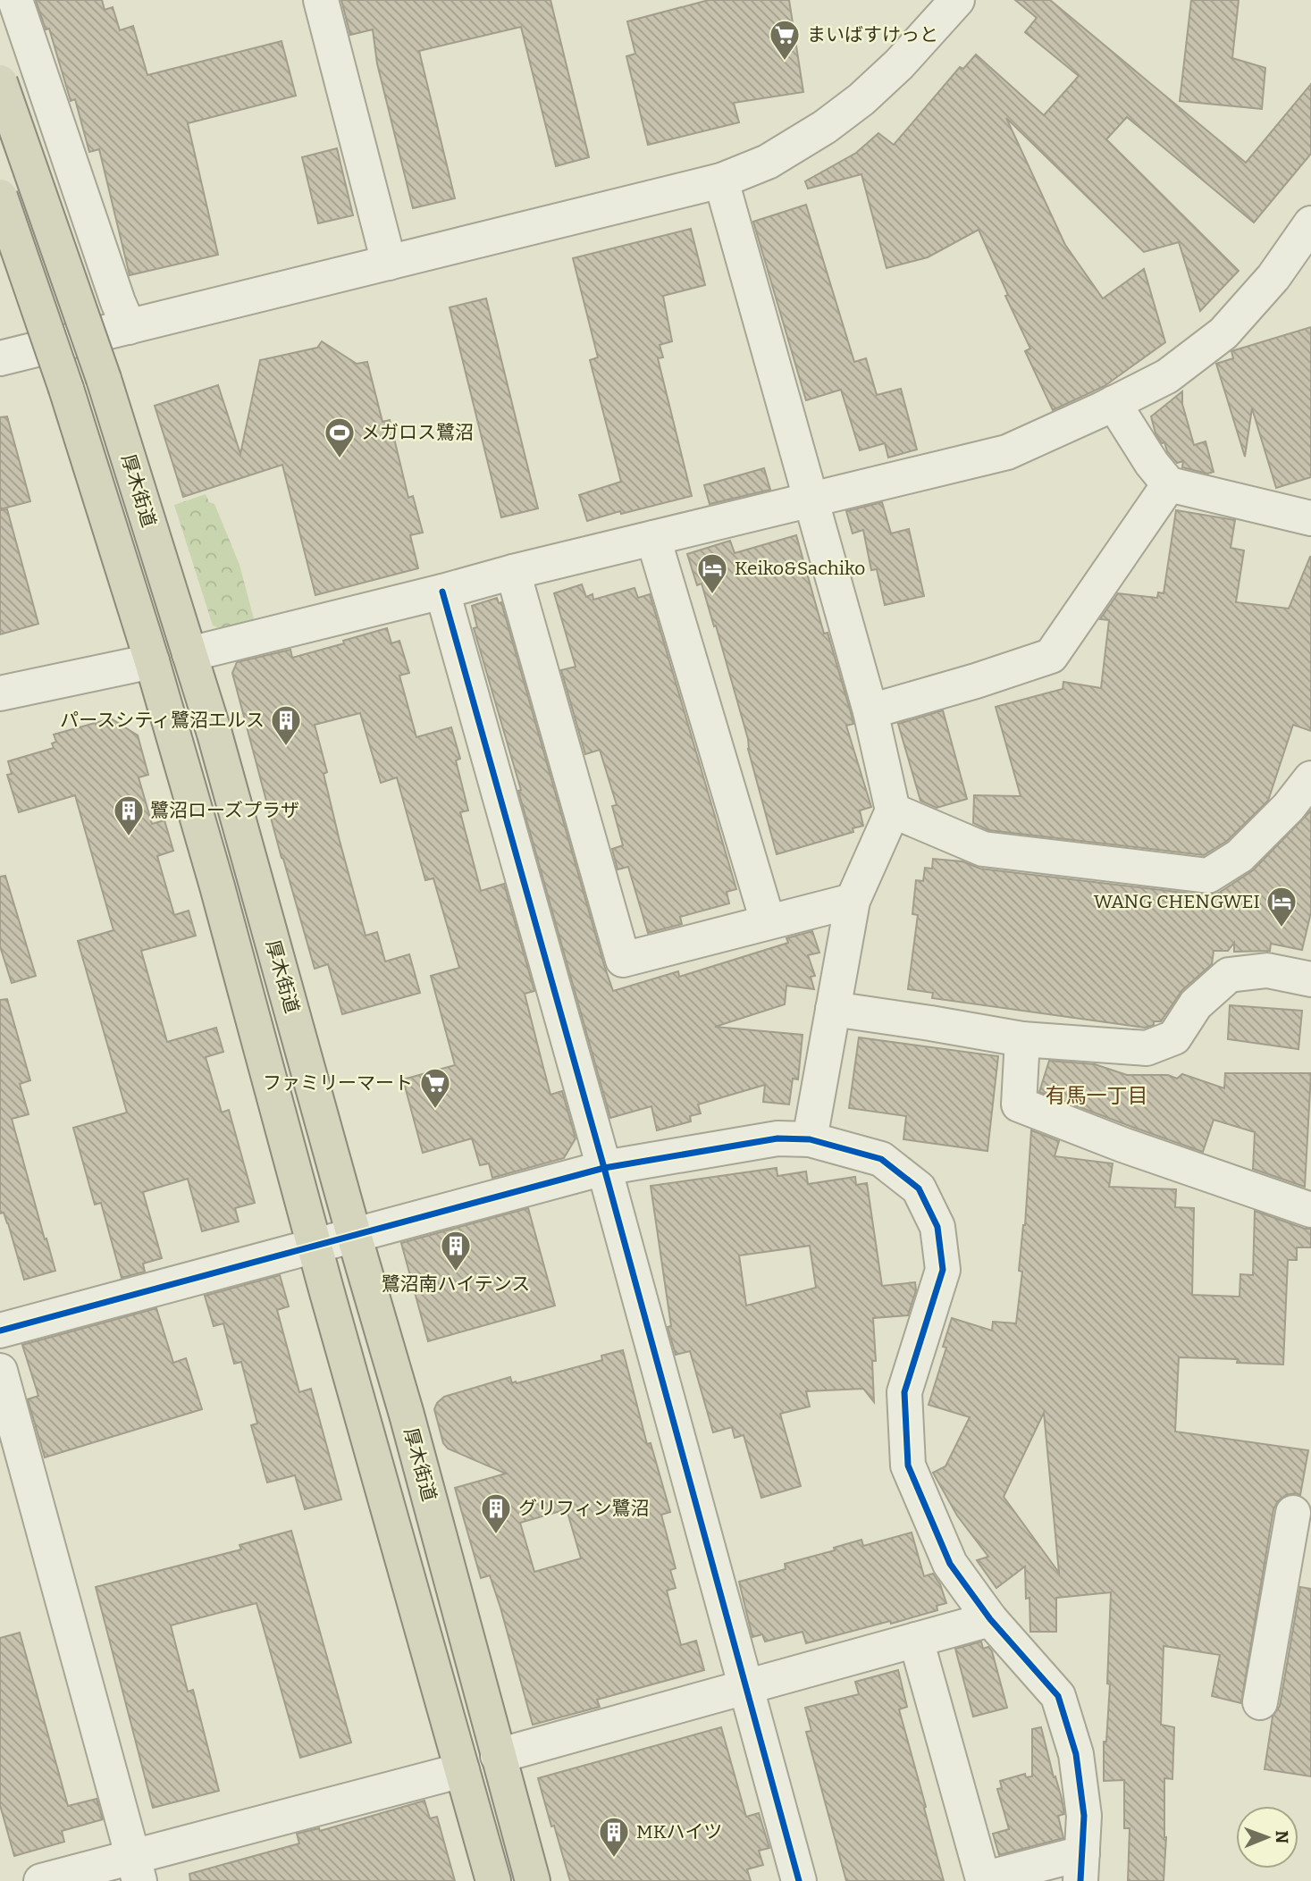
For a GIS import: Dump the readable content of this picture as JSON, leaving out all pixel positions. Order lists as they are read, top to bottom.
{
  "streets": {
    "highway": ["厚木街道"]
  },
  "districts": ["有馬一丁目"],
  "places": {
    "supermarket": ["まいばすけっと", "ファミリーマート"],
    "sports": ["メガロス鷺沼"],
    "hotel": ["Keiko&Sachiko", "WANG CHENGWEI"],
    "building": [
      "パースシティ鷺沼エルス",
      "鷺沼ローズプラザ",
      "鷺沼南ハイテンス",
      "グリフィン鷺沼",
      "MKハイツ"
    ]
  },
  "north": "right"
}
